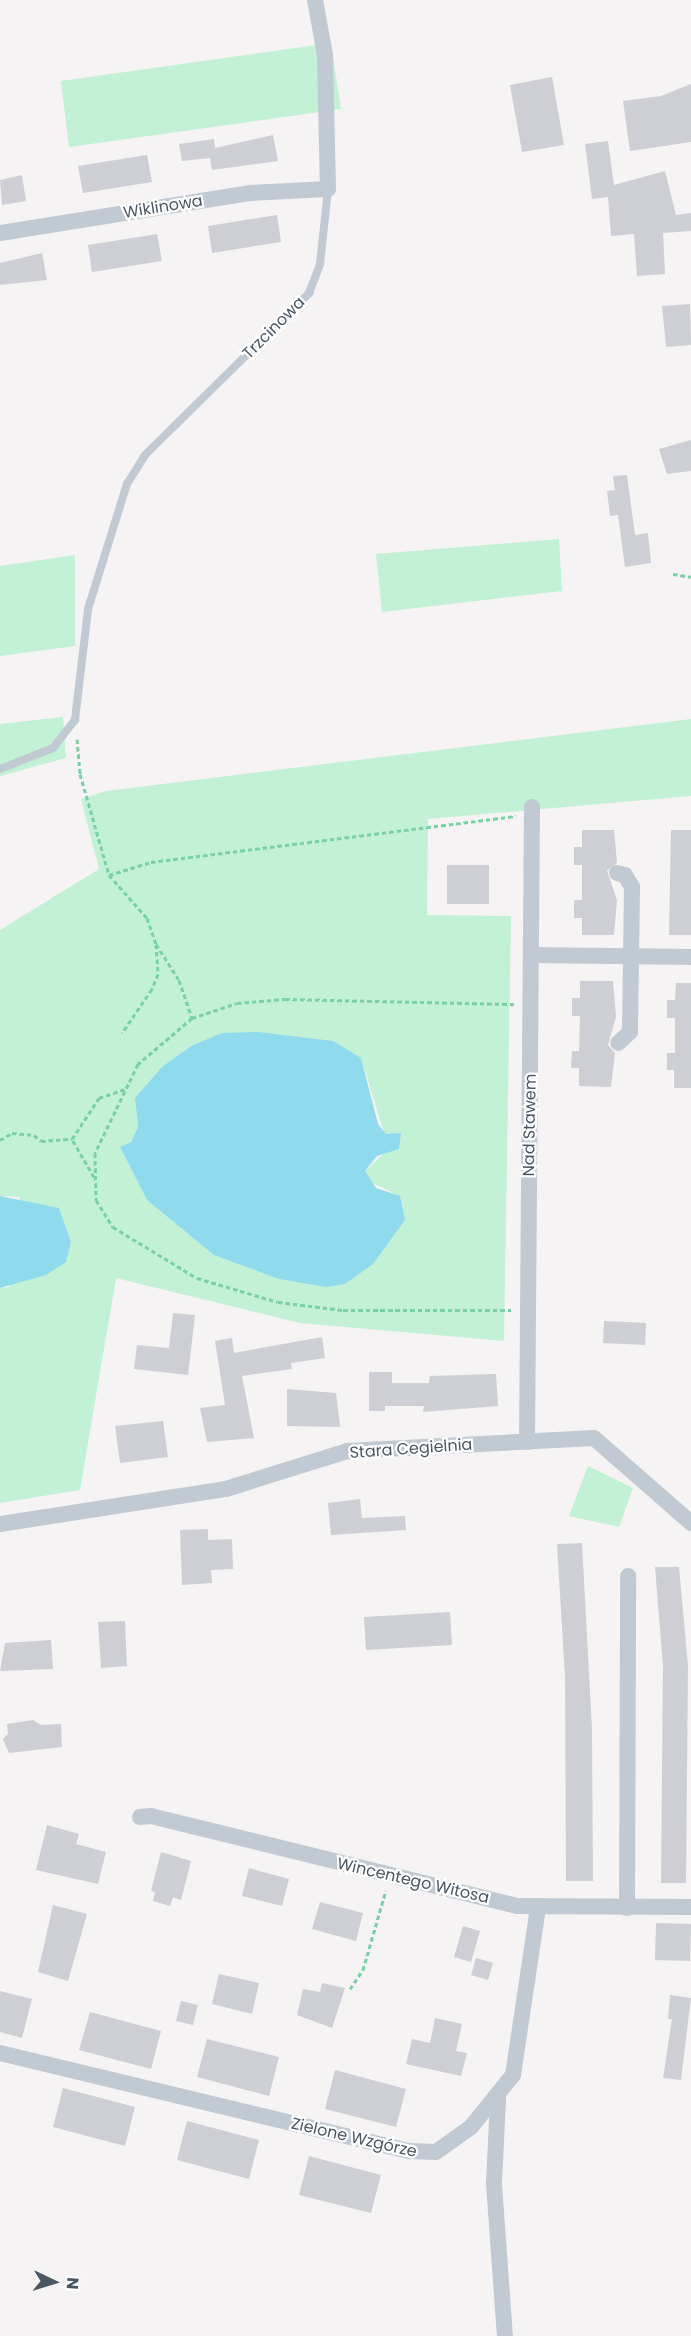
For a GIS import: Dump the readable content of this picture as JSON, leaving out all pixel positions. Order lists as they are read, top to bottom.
{
  "streets": {
    "street": [
      "Wiklinowa",
      "Trzcinowa",
      "Nad Stawem",
      "Stara Cegielnia",
      "Wincentego Witosa",
      "Zielone Wzgórze"
    ]
  },
  "crossings": [
    ["Wiklinowa", "Trzcinowa"],
    ["Nad Stawem", "Stara Cegielnia"],
    ["Wincentego Witosa", "Zielone Wzgórze"]
  ],
  "north": "right"
}
